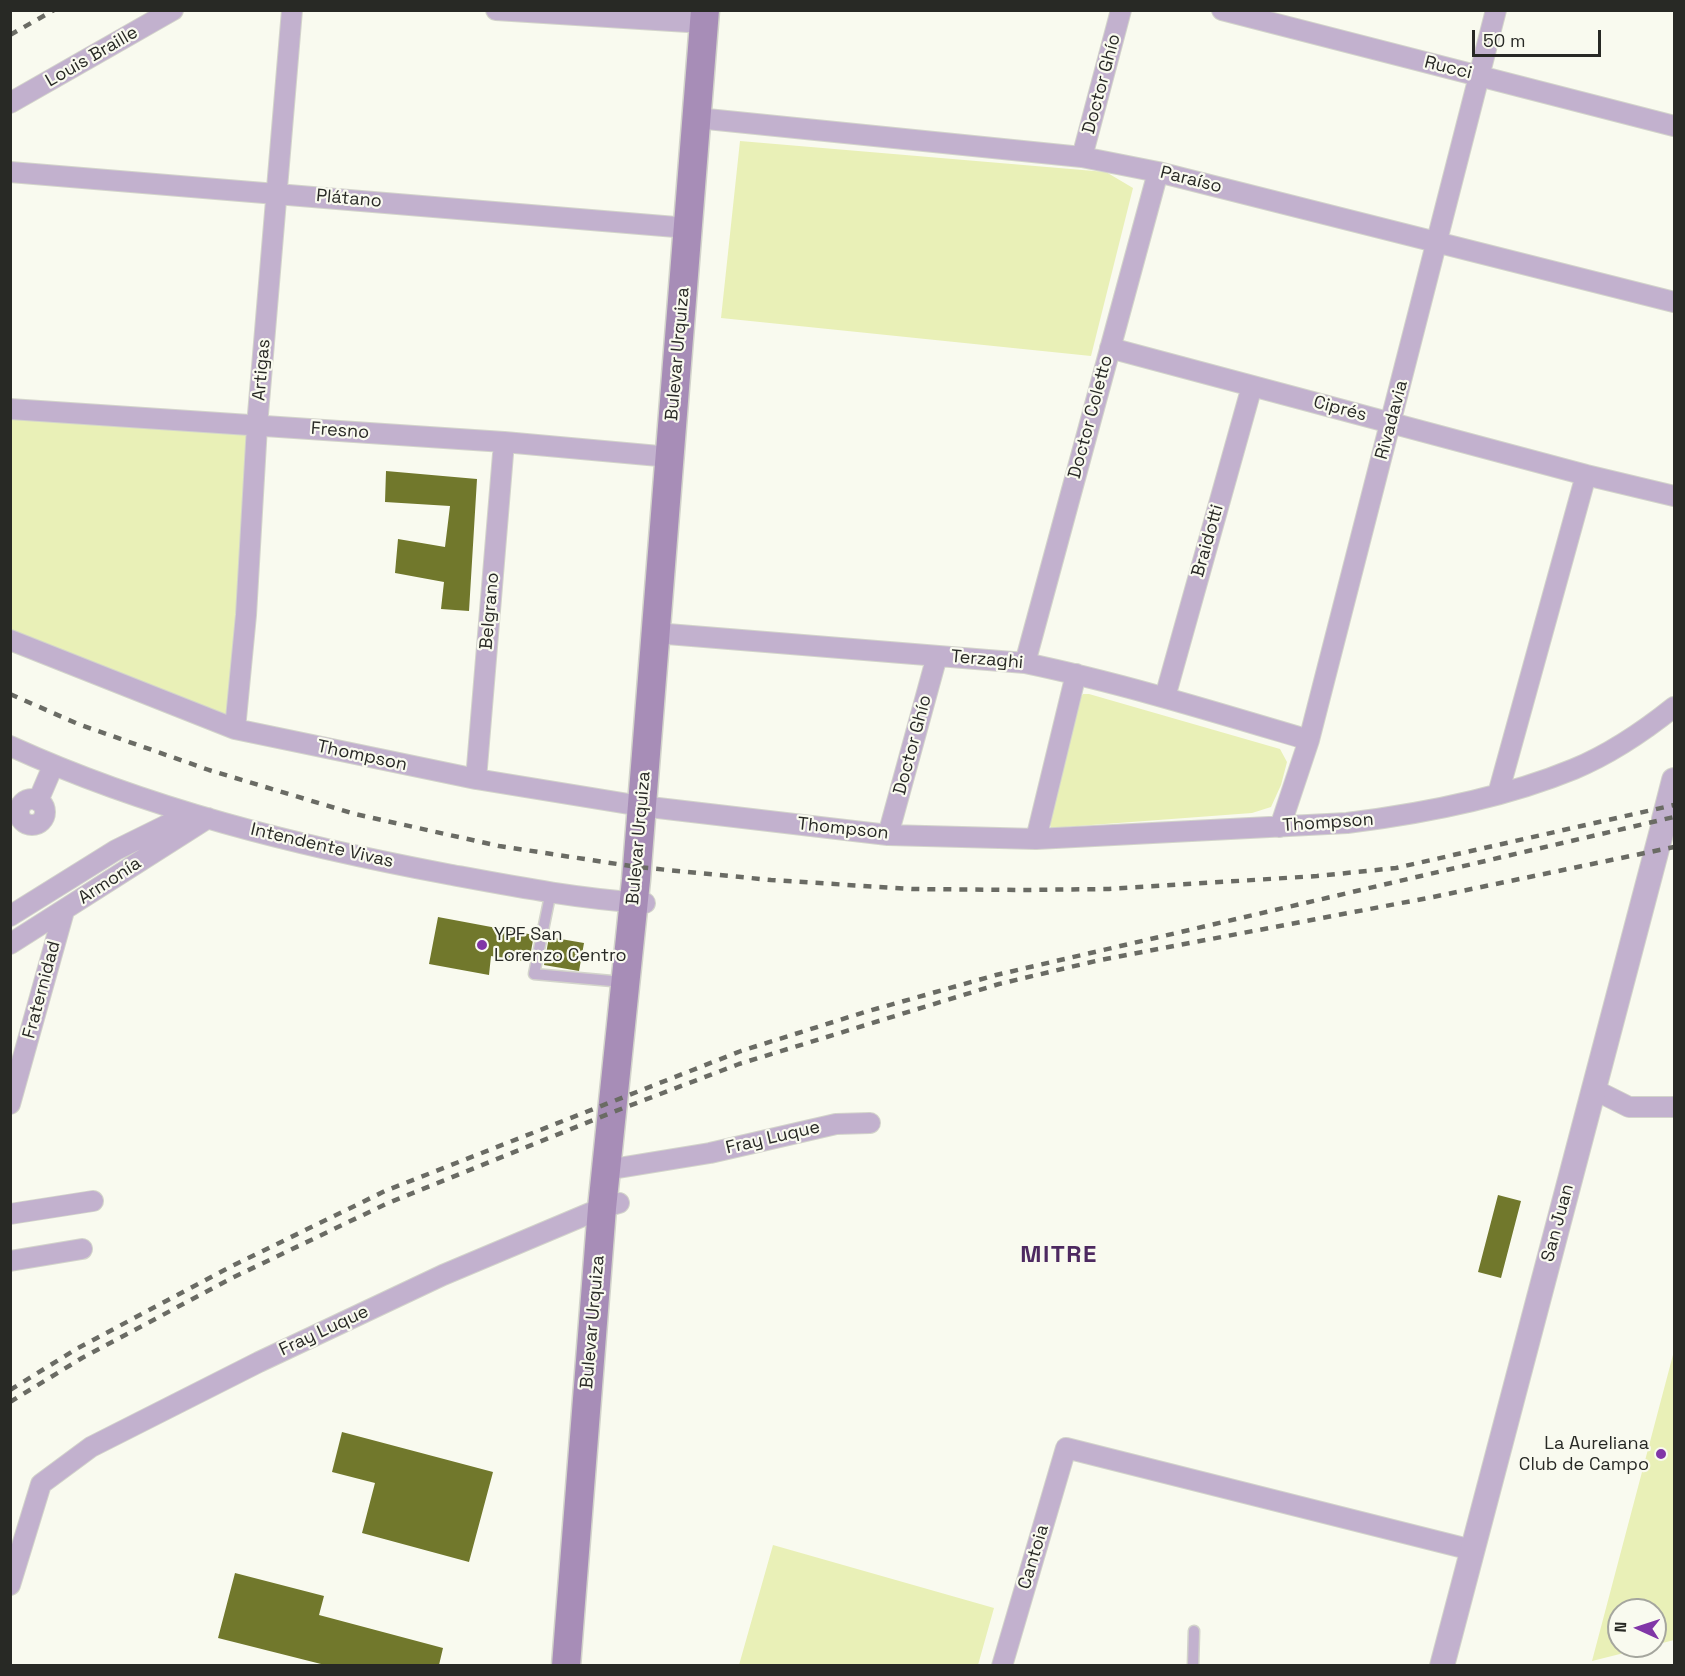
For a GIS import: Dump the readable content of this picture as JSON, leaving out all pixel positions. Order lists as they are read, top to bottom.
{
  "streets": {
    "main road": ["Bulevar Urquiza"],
    "street": [
      "Louis Braille",
      "Rucci",
      "Doctor Ghío",
      "Paraíso",
      "Plátano",
      "Artigas",
      "Ciprés",
      "Doctor Coletto",
      "Rivadavia",
      "Fresno",
      "Braidotti",
      "Belgrano",
      "Terzaghi",
      "Thompson",
      "Intendente Vivas",
      "Armonía",
      "Fraternidad",
      "Fray Luque",
      "San Juan",
      "Cantoia"
    ]
  },
  "crossings": [
    ["Rucci", "Rivadavia"],
    ["Doctor Ghío", "Paraíso"],
    ["Doctor Ghío", "Terzaghi"],
    ["Doctor Ghío", "Thompson"],
    ["Paraíso", "Bulevar Urquiza"],
    ["Paraíso", "Doctor Coletto"],
    ["Paraíso", "Rivadavia"],
    ["Plátano", "Bulevar Urquiza"],
    ["Plátano", "Artigas"],
    ["Bulevar Urquiza", "Fresno"],
    ["Bulevar Urquiza", "Terzaghi"],
    ["Bulevar Urquiza", "Thompson"],
    ["Bulevar Urquiza", "Intendente Vivas"],
    ["Bulevar Urquiza", "Fray Luque"],
    ["Artigas", "Fresno"],
    ["Artigas", "Thompson"],
    ["Ciprés", "Doctor Coletto"],
    ["Ciprés", "Rivadavia"],
    ["Ciprés", "Braidotti"],
    ["Doctor Coletto", "Terzaghi"],
    ["Rivadavia", "Terzaghi"],
    ["Rivadavia", "Thompson"],
    ["Fresno", "Belgrano"],
    ["Braidotti", "Terzaghi"],
    ["Belgrano", "Thompson"],
    ["Intendente Vivas", "Armonía"],
    ["Armonía", "Fraternidad"],
    ["San Juan", "Cantoia"]
  ],
  "districts": ["MITRE"],
  "places": ["YPF San Lorenzo Centro", "La Aureliana Club de Campo"],
  "scale_bar": "50 m",
  "north": "left"
}
